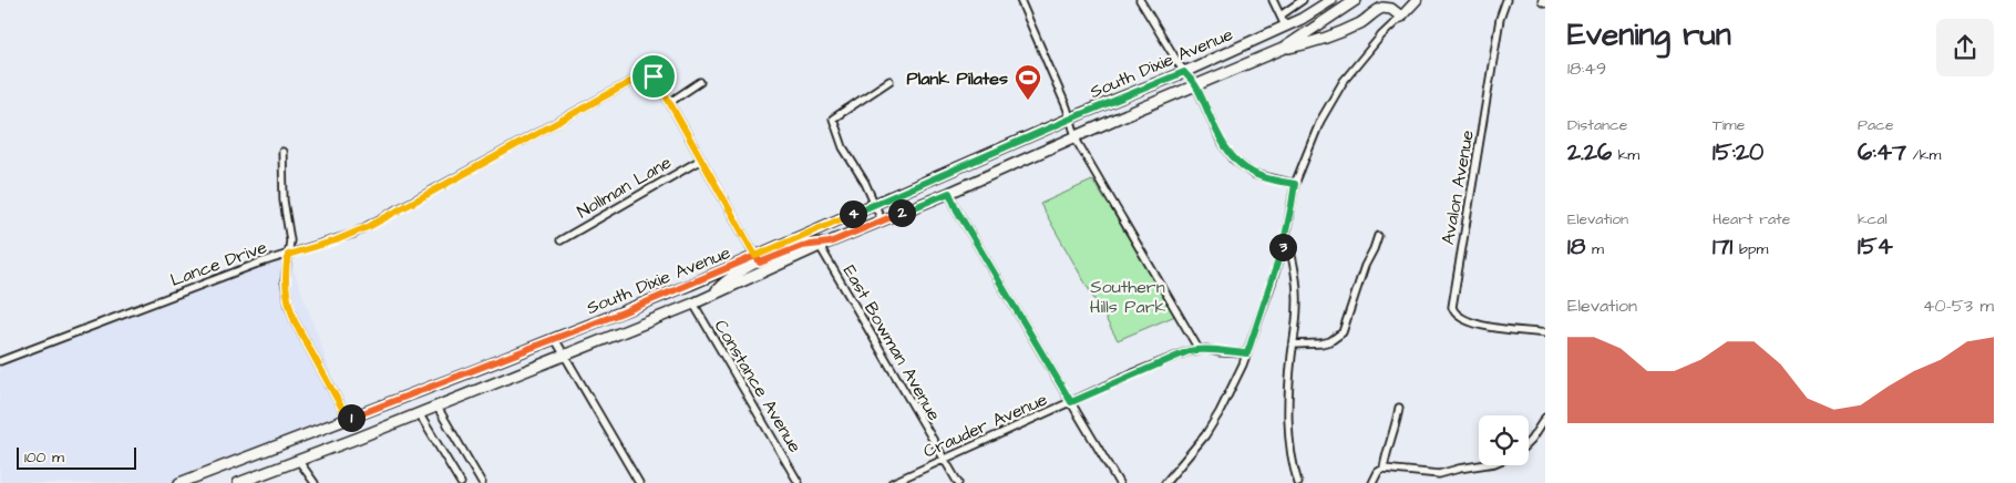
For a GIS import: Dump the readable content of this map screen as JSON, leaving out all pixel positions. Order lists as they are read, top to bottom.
{
  "streets": {
    "main road": ["South Dixie Avenue"],
    "street": [
      "Nollman Lane",
      "Avalon Avenue",
      "Lance Drive",
      "East Bowman Avenue",
      "Constance Avenue",
      "Crauder Avenue"
    ]
  },
  "crossings": [
    ["South Dixie Avenue", "East Bowman Avenue"],
    ["South Dixie Avenue", "Constance Avenue"],
    ["East Bowman Avenue", "Crauder Avenue"]
  ],
  "parks": ["Southern Hills Park"],
  "places": {
    "sports": ["Plank Pilates"]
  },
  "scale_bar": "100 m",
  "page": {
    "heading": ["Evening run", "18:49"],
    "stats": [
      ["Distance", "2.26 km"],
      ["Time", "15:20"],
      ["Pace", "6:47 /km"],
      ["Elevation", "18 m"],
      ["Heart rate", "171 bpm"],
      ["kcal", "154"]
    ],
    "pins": [
      "2",
      "4",
      "3",
      "1"
    ],
    "chart": ["Elevation", "40–53 m"],
    "scale": "100 m"
  }
}
